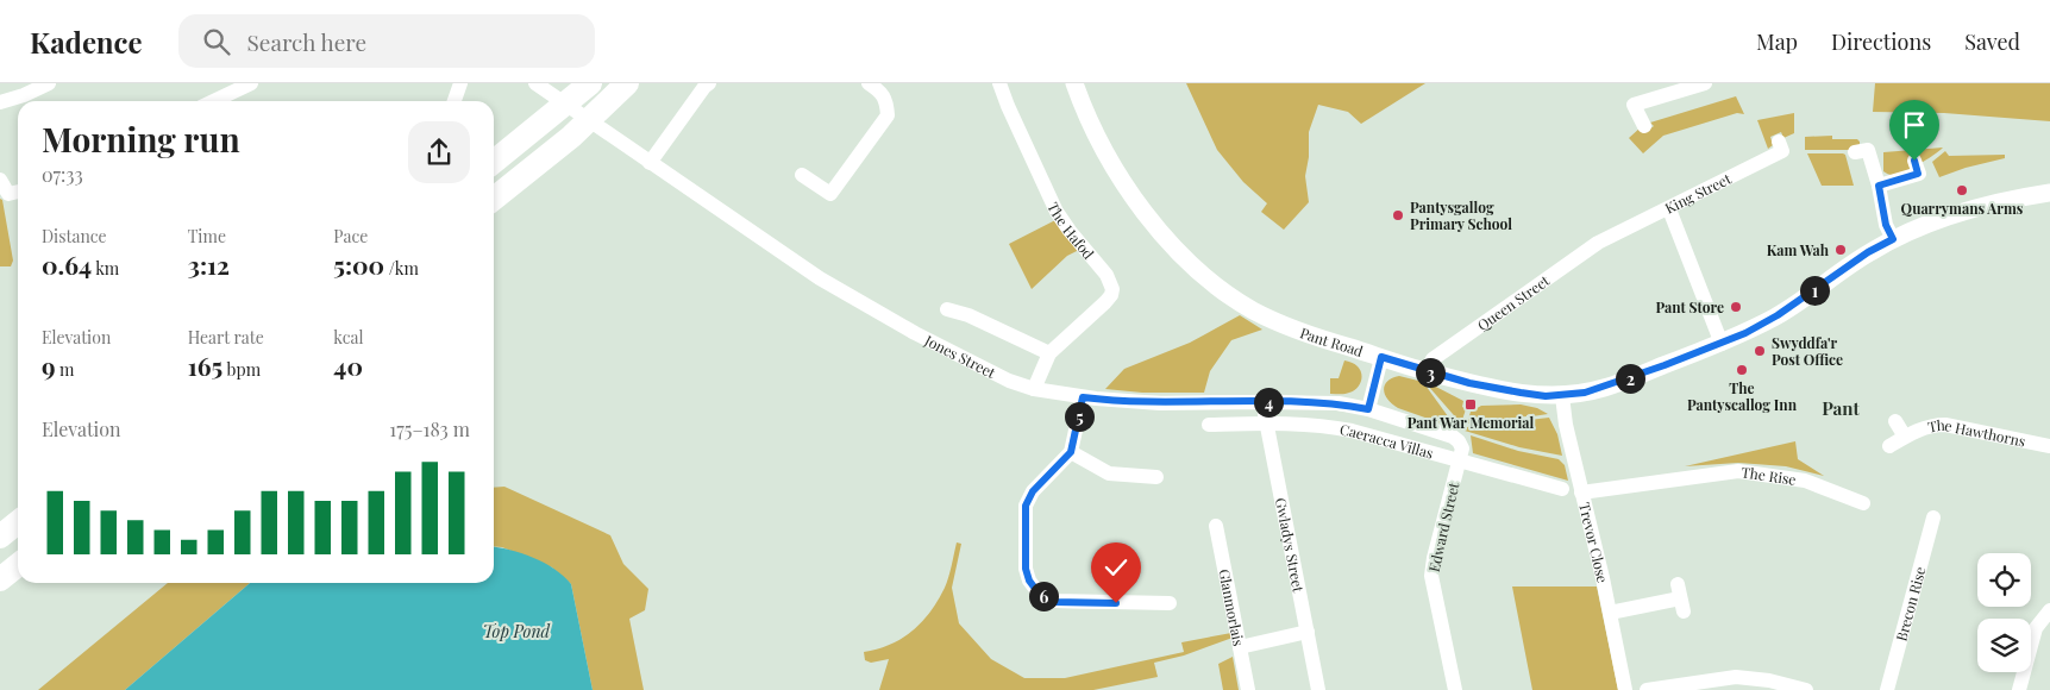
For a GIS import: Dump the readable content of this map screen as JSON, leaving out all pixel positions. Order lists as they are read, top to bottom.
{
  "streets": {
    "street": [
      "King Street",
      "The Hafod",
      "Queen Street",
      "Pant Road",
      "Jones Street",
      "The Hawthorns",
      "Caeracca Villas",
      "The Rise",
      "Edward Street",
      "Trevor Close",
      "Gwladys Street",
      "Brecon Rise",
      "Glanmorlais"
    ]
  },
  "crossings": [
    ["King Street", "Queen Street"],
    ["The Hafod", "Jones Street"],
    ["Queen Street", "Pant Road"],
    ["Pant Road", "Trevor Close"],
    ["Jones Street", "Edward Street"],
    ["Jones Street", "Gwladys Street"],
    ["Caeracca Villas", "Edward Street"],
    ["Caeracca Villas", "Gwladys Street"],
    ["The Rise", "Trevor Close"]
  ],
  "districts": ["Pant"],
  "water": ["Top Pond"],
  "places": {
    "other": [
      "Quarrymans Arms",
      "Pantysgallog Primary School",
      "Kam Wah",
      "Pant Store",
      "Swyddfa'r Post Office",
      "The Pantyscallog Inn"
    ],
    "transit": ["Pant War Memorial"]
  },
  "page": {
    "header": "Kadence",
    "search": "Search here",
    "nav": ["Map", "Directions", "Saved"],
    "heading": ["Morning run", "07:33"],
    "stats": [
      ["Distance", "0.64 km"],
      ["Time", "3:12"],
      ["Pace", "5:00 /km"],
      ["Elevation", "9 m"],
      ["Heart rate", "165 bpm"],
      ["kcal", "40"]
    ],
    "pins": [
      "1",
      "3",
      "2",
      "4",
      "5",
      "6"
    ],
    "chart": ["Elevation", "175–183 m"]
  }
}
